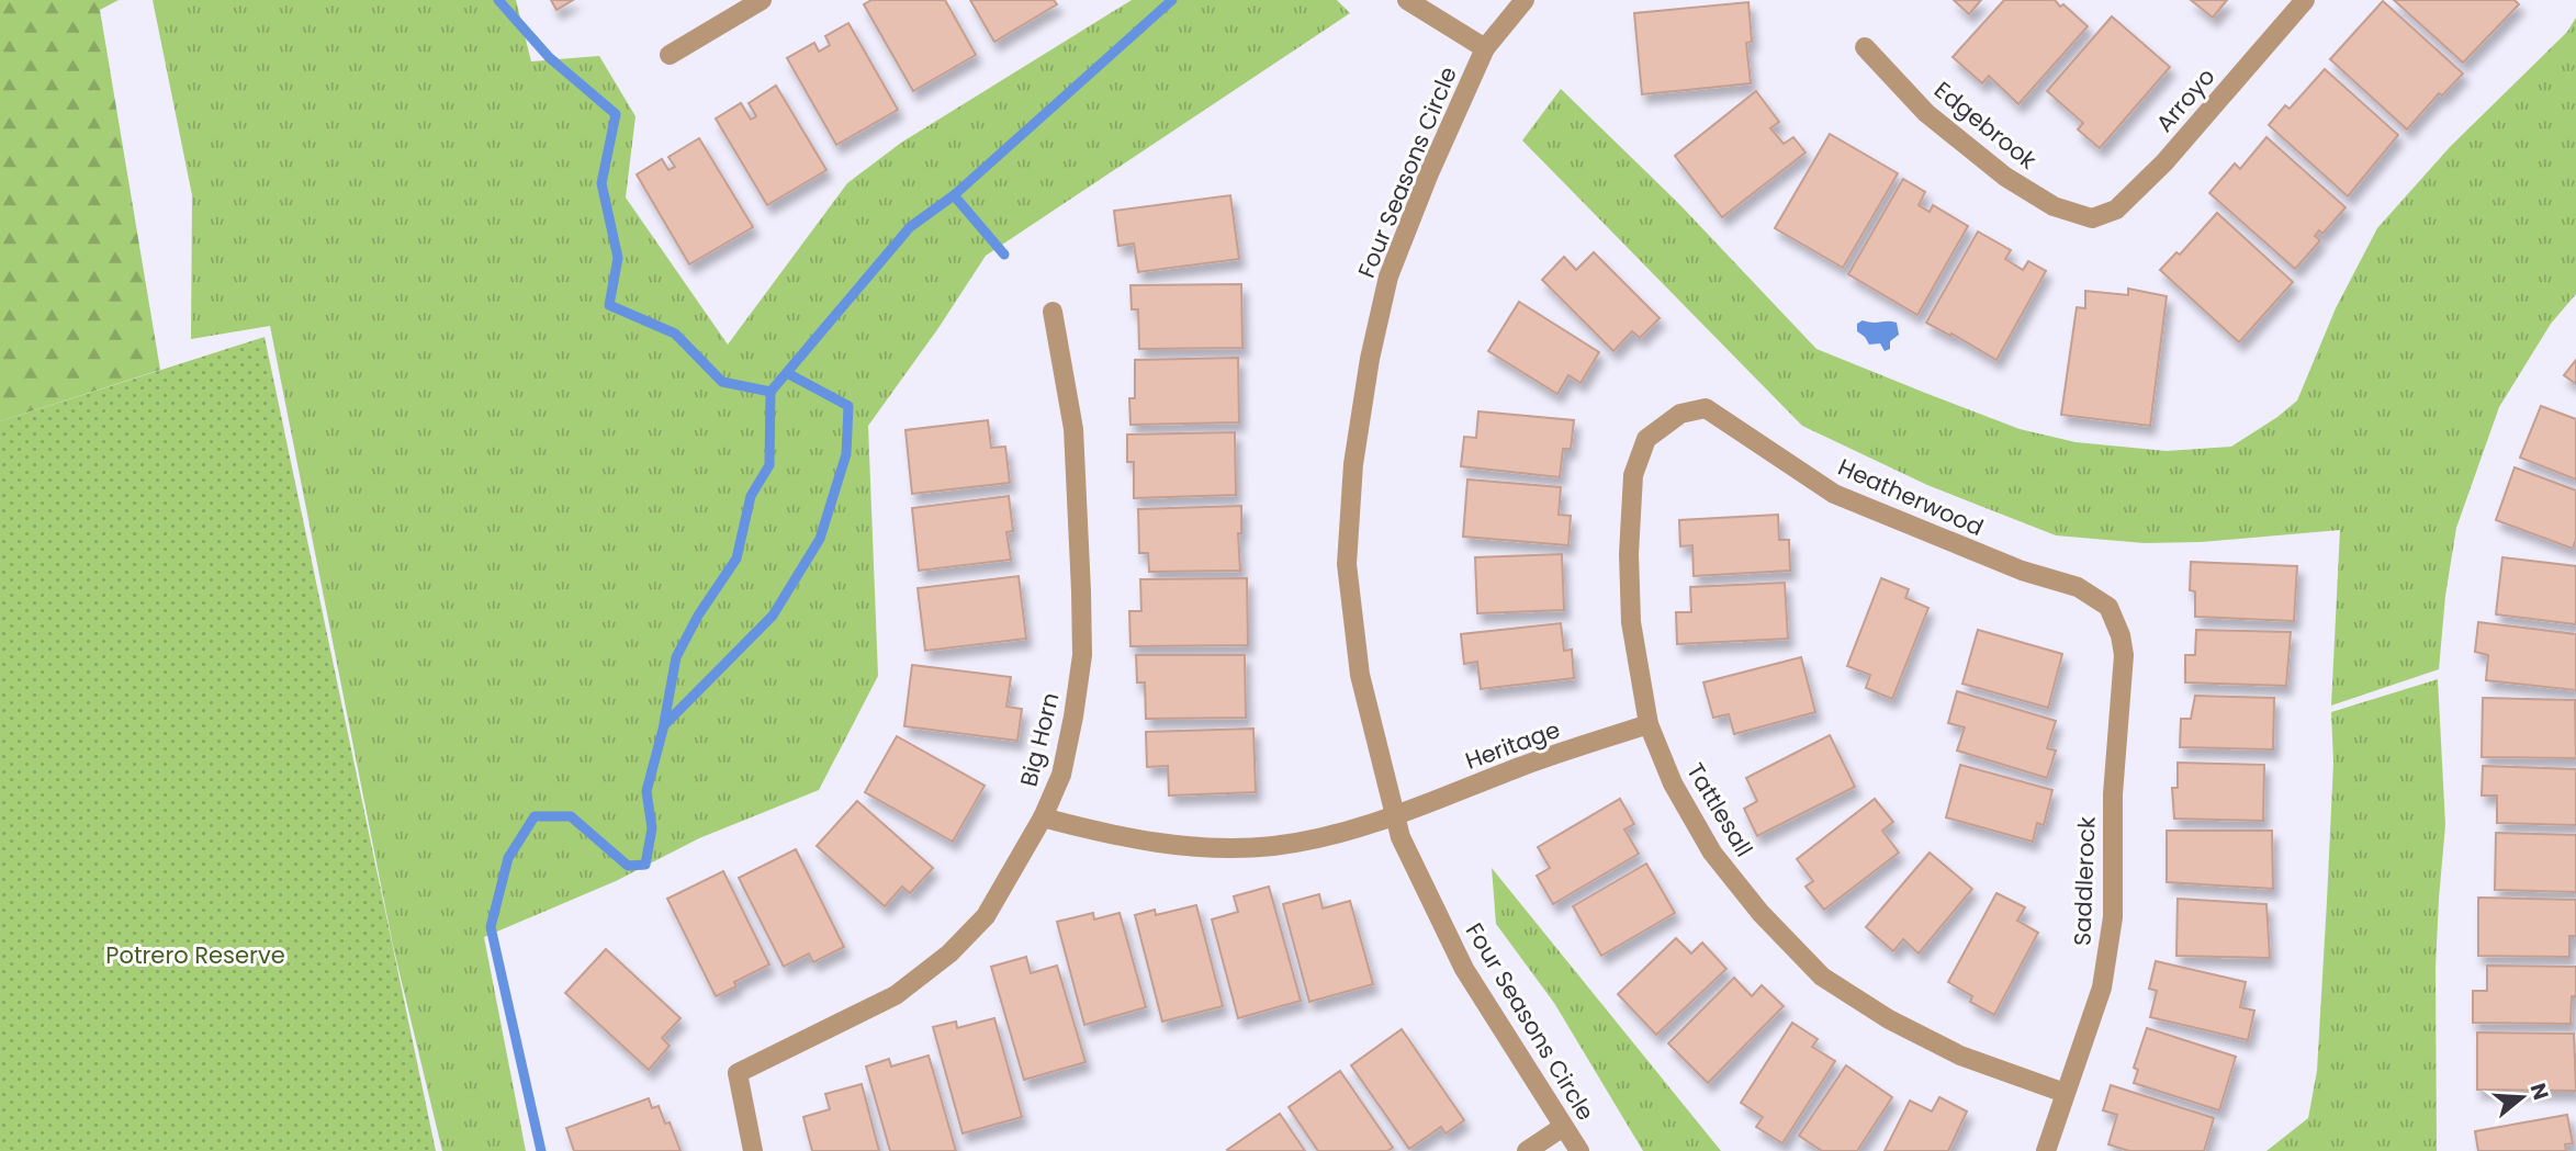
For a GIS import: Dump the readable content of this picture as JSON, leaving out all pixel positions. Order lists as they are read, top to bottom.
{
  "streets": {
    "street": [
      "Arroyo",
      "Edgebrook",
      "Four Seasons Circle",
      "Heatherwood",
      "Big Horn",
      "Heritage",
      "Tattlesall",
      "Saddlerock"
    ]
  },
  "crossings": [
    ["Arroyo", "Edgebrook"],
    ["Four Seasons Circle", "Heritage"],
    ["Heatherwood", "Tattlesall"],
    ["Heatherwood", "Saddlerock"],
    ["Big Horn", "Heritage"],
    ["Heritage", "Tattlesall"],
    ["Tattlesall", "Saddlerock"]
  ],
  "parks": ["Potrero Reserve"],
  "north": "right"
}
